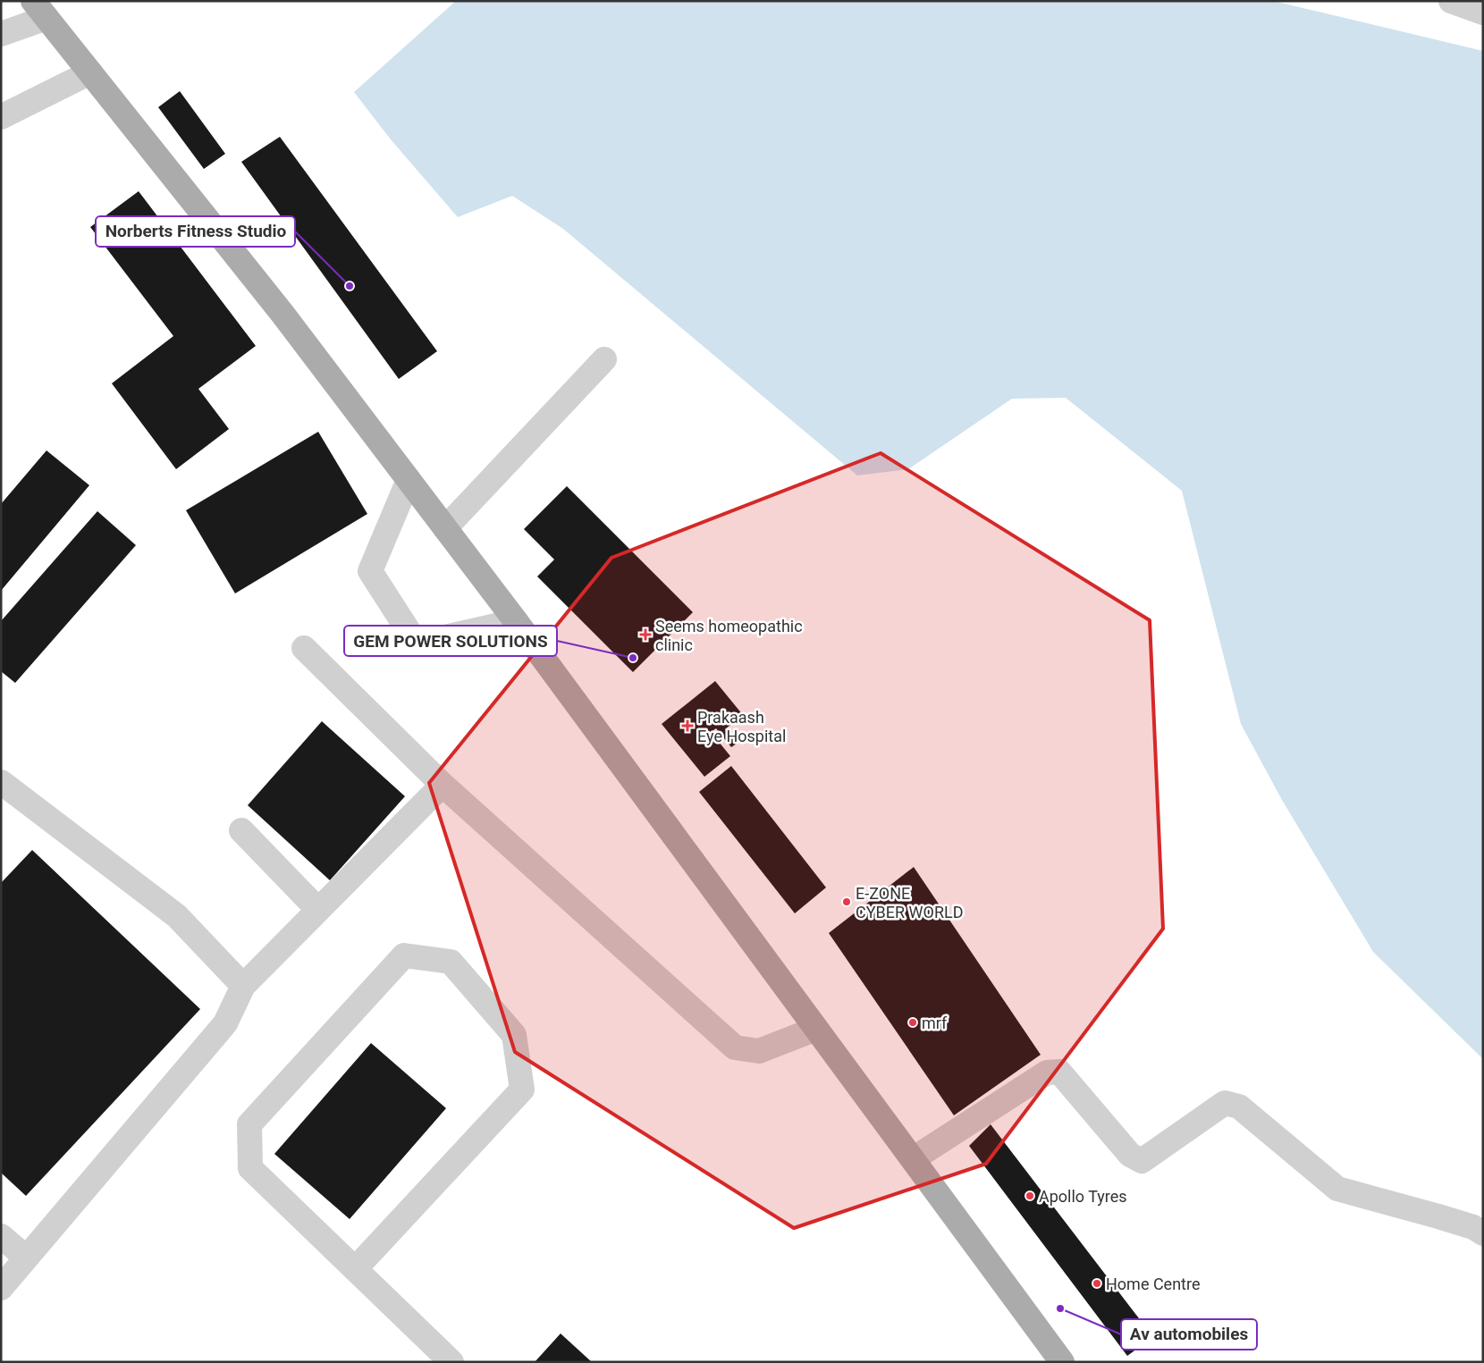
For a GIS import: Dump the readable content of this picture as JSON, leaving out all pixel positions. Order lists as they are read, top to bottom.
{
  "places": {
    "other": [
      "Norberts Fitness Studio",
      "GEM POWER SOLUTIONS",
      "E-ZONE CYBER WORLD",
      "mrf",
      "Apollo Tyres",
      "Home Centre",
      "Av automobiles"
    ],
    "health": ["Seems homeopathic clinic", "Prakaash Eye Hospital"]
  }
}
